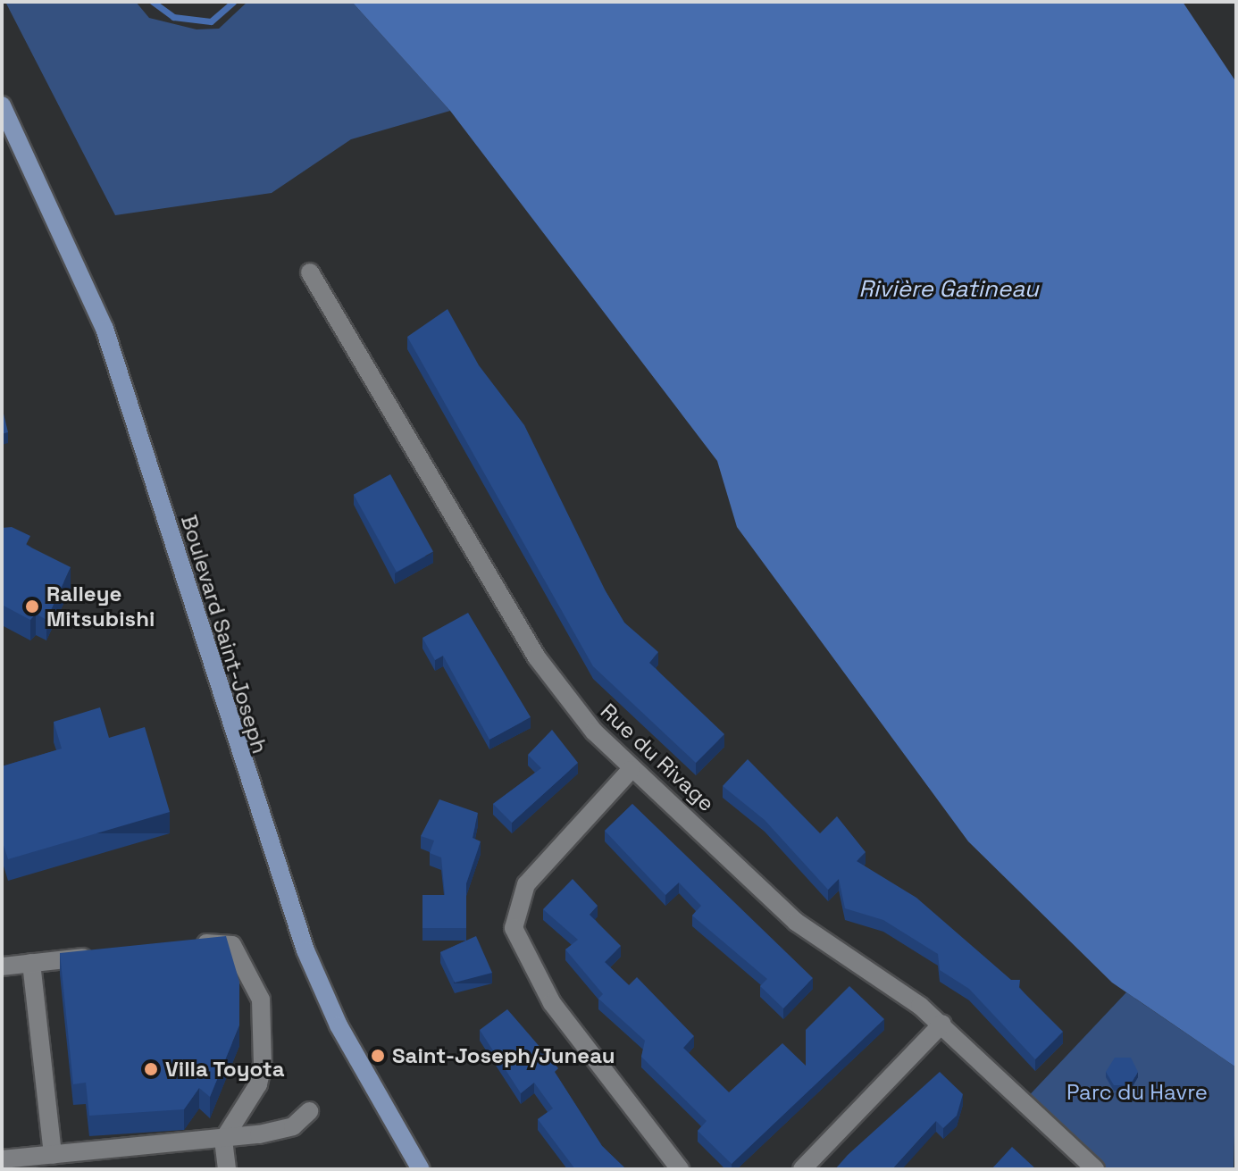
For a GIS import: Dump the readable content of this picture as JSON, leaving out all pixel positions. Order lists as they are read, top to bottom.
{
  "streets": {
    "main road": ["Boulevard Saint-Joseph"],
    "street": ["Rue du Rivage"]
  },
  "water": ["Rivière Gatineau"],
  "parks": ["Parc du Havre"],
  "places": ["Ralleye Mitsubishi", "Saint-Joseph/Juneau", "Villa Toyota"]
}
